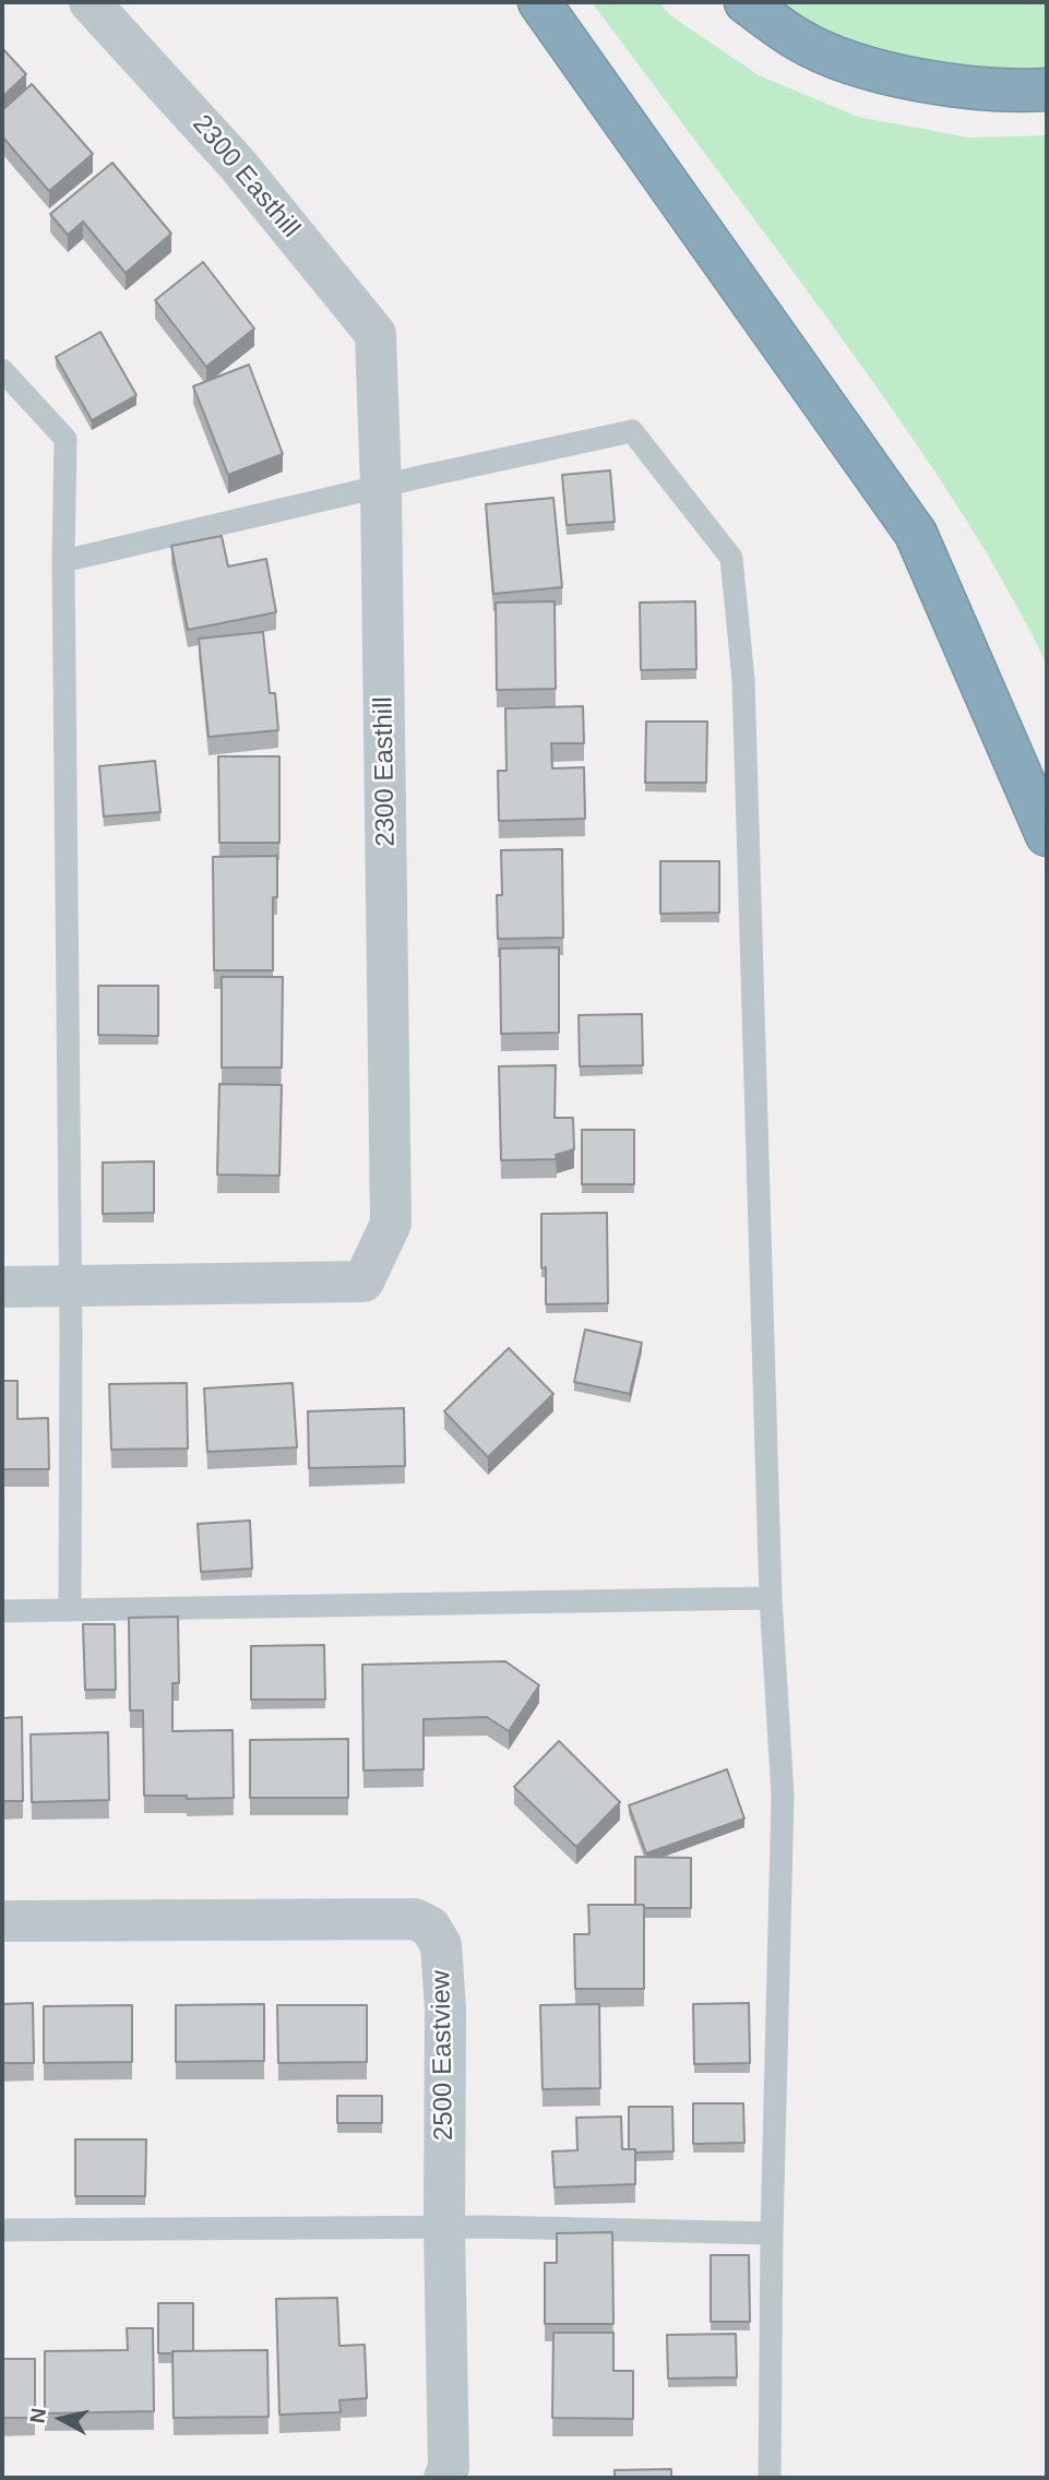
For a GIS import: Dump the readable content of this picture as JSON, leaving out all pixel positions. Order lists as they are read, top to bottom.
{
  "streets": {
    "street": ["2300 Easthill", "2500 Eastview"]
  },
  "north": "left"
}
